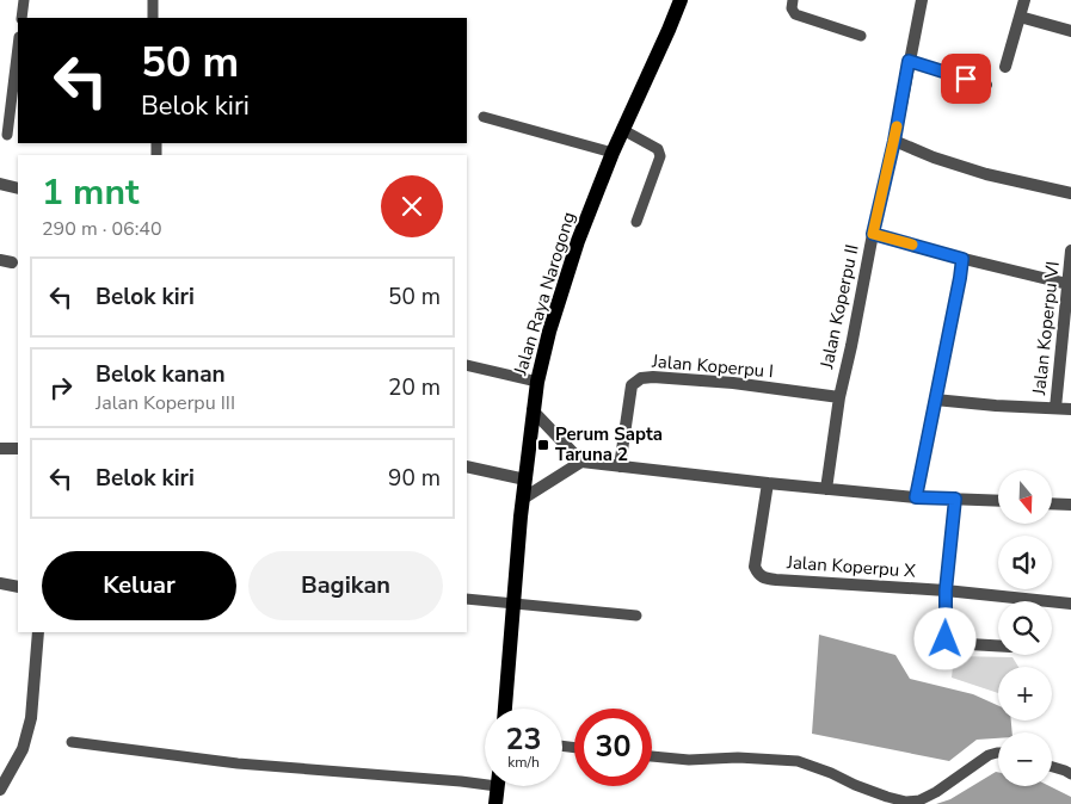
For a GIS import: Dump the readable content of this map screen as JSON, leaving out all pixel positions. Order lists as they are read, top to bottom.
{
  "streets": {
    "main road": ["Jalan Raya Narogong"],
    "street": [
      "Jalan Koperpu II",
      "Jalan Koperpu VI",
      "Jalan Koperpu I",
      "Jalan Koperpu X"
    ]
  },
  "crossings": [
    ["Jalan Koperpu II", "Jalan Koperpu I"]
  ],
  "places": {
    "transit": ["Perum Sapta Taruna 2"]
  },
  "north": "bottom",
  "page": {
    "turn": ["50 m", "Belok kiri"],
    "heading": ["1 mnt", "290 m · 06:40"],
    "list": [
      {
        "name": "Belok kiri",
        "value": "50 m"
      },
      {
        "name": "Belok kanan",
        "note": "Jalan Koperpu III",
        "value": "20 m"
      },
      {
        "name": "Belok kiri",
        "value": "90 m"
      }
    ],
    "map_buttons": ["+", "−"],
    "buttons": ["Keluar", "Bagikan"],
    "speed": "23 km/h",
    "limit": "30"
  }
}
